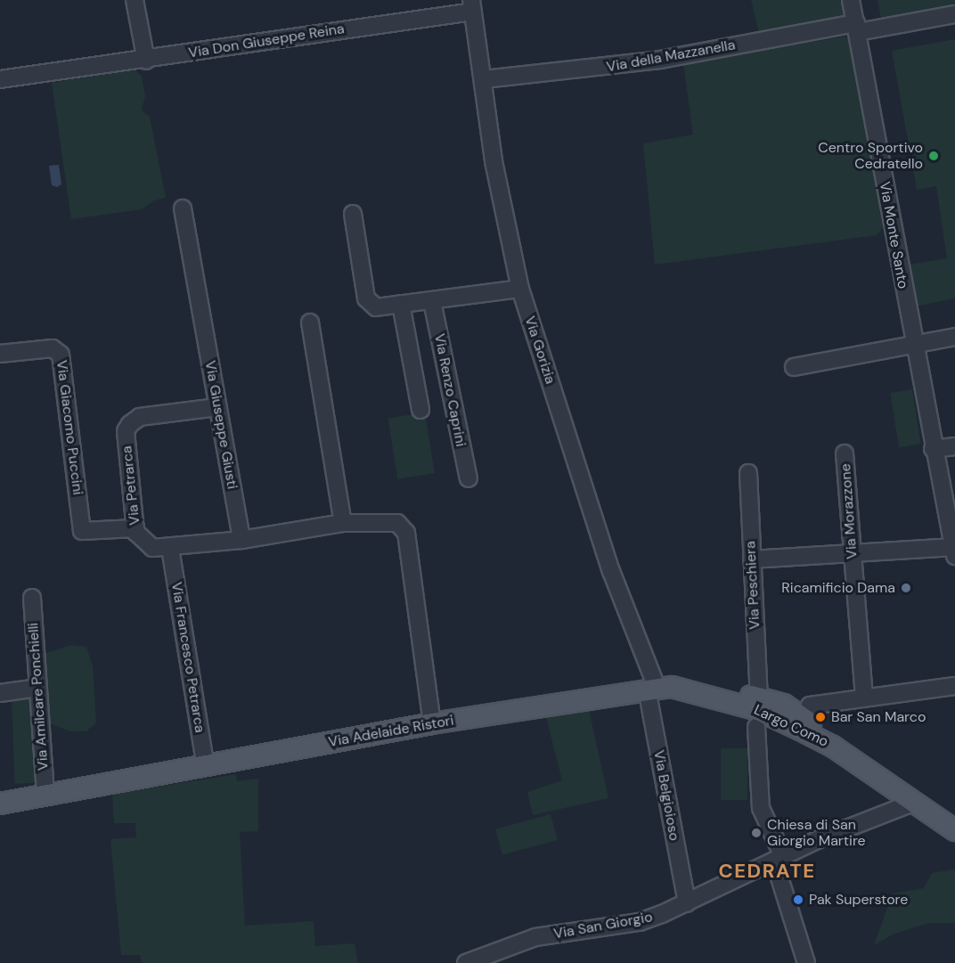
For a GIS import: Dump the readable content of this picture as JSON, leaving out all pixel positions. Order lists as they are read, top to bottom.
{
  "streets": {
    "main road": ["Largo Como", "Via Adelaide Ristori"],
    "street": [
      "Via Don Giuseppe Reina",
      "Via della Mazzanella",
      "Via Monte Santo",
      "Via Gorizia",
      "Via Renzo Caprini",
      "Via Giuseppe Giusti",
      "Via Giacomo Puccini",
      "Via Petrarca",
      "Via Morazzone",
      "Via Peschiera",
      "Via Francesco Petrarca",
      "Via Amilcare Ponchielli",
      "Via Belgioioso",
      "Via San Giorgio"
    ]
  },
  "crossings": [
    ["Via Don Giuseppe Reina", "Via Gorizia"],
    ["Via della Mazzanella", "Via Monte Santo"],
    ["Via della Mazzanella", "Via Gorizia"],
    ["Via Gorizia", "Largo Como"],
    ["Via Gorizia", "Via Adelaide Ristori"],
    ["Via Gorizia", "Via Belgioioso"],
    ["Via Giuseppe Giusti", "Via Petrarca"],
    ["Via Giacomo Puccini", "Via Petrarca"],
    ["Via Petrarca", "Via Francesco Petrarca"],
    ["Via Peschiera", "Largo Como"],
    ["Via Francesco Petrarca", "Via Adelaide Ristori"],
    ["Via Amilcare Ponchielli", "Via Adelaide Ristori"],
    ["Largo Como", "Via Adelaide Ristori"],
    ["Largo Como", "Via Belgioioso"],
    ["Largo Como", "Via San Giorgio"],
    ["Via Adelaide Ristori", "Via Belgioioso"],
    ["Via Belgioioso", "Via San Giorgio"]
  ],
  "districts": ["CEDRATE"],
  "places": [
    "Centro Sportivo Cedratello",
    "Ricamificio Dama",
    "Bar San Marco",
    "Chiesa di San Giorgio Martire",
    "Pak Superstore"
  ]
}
